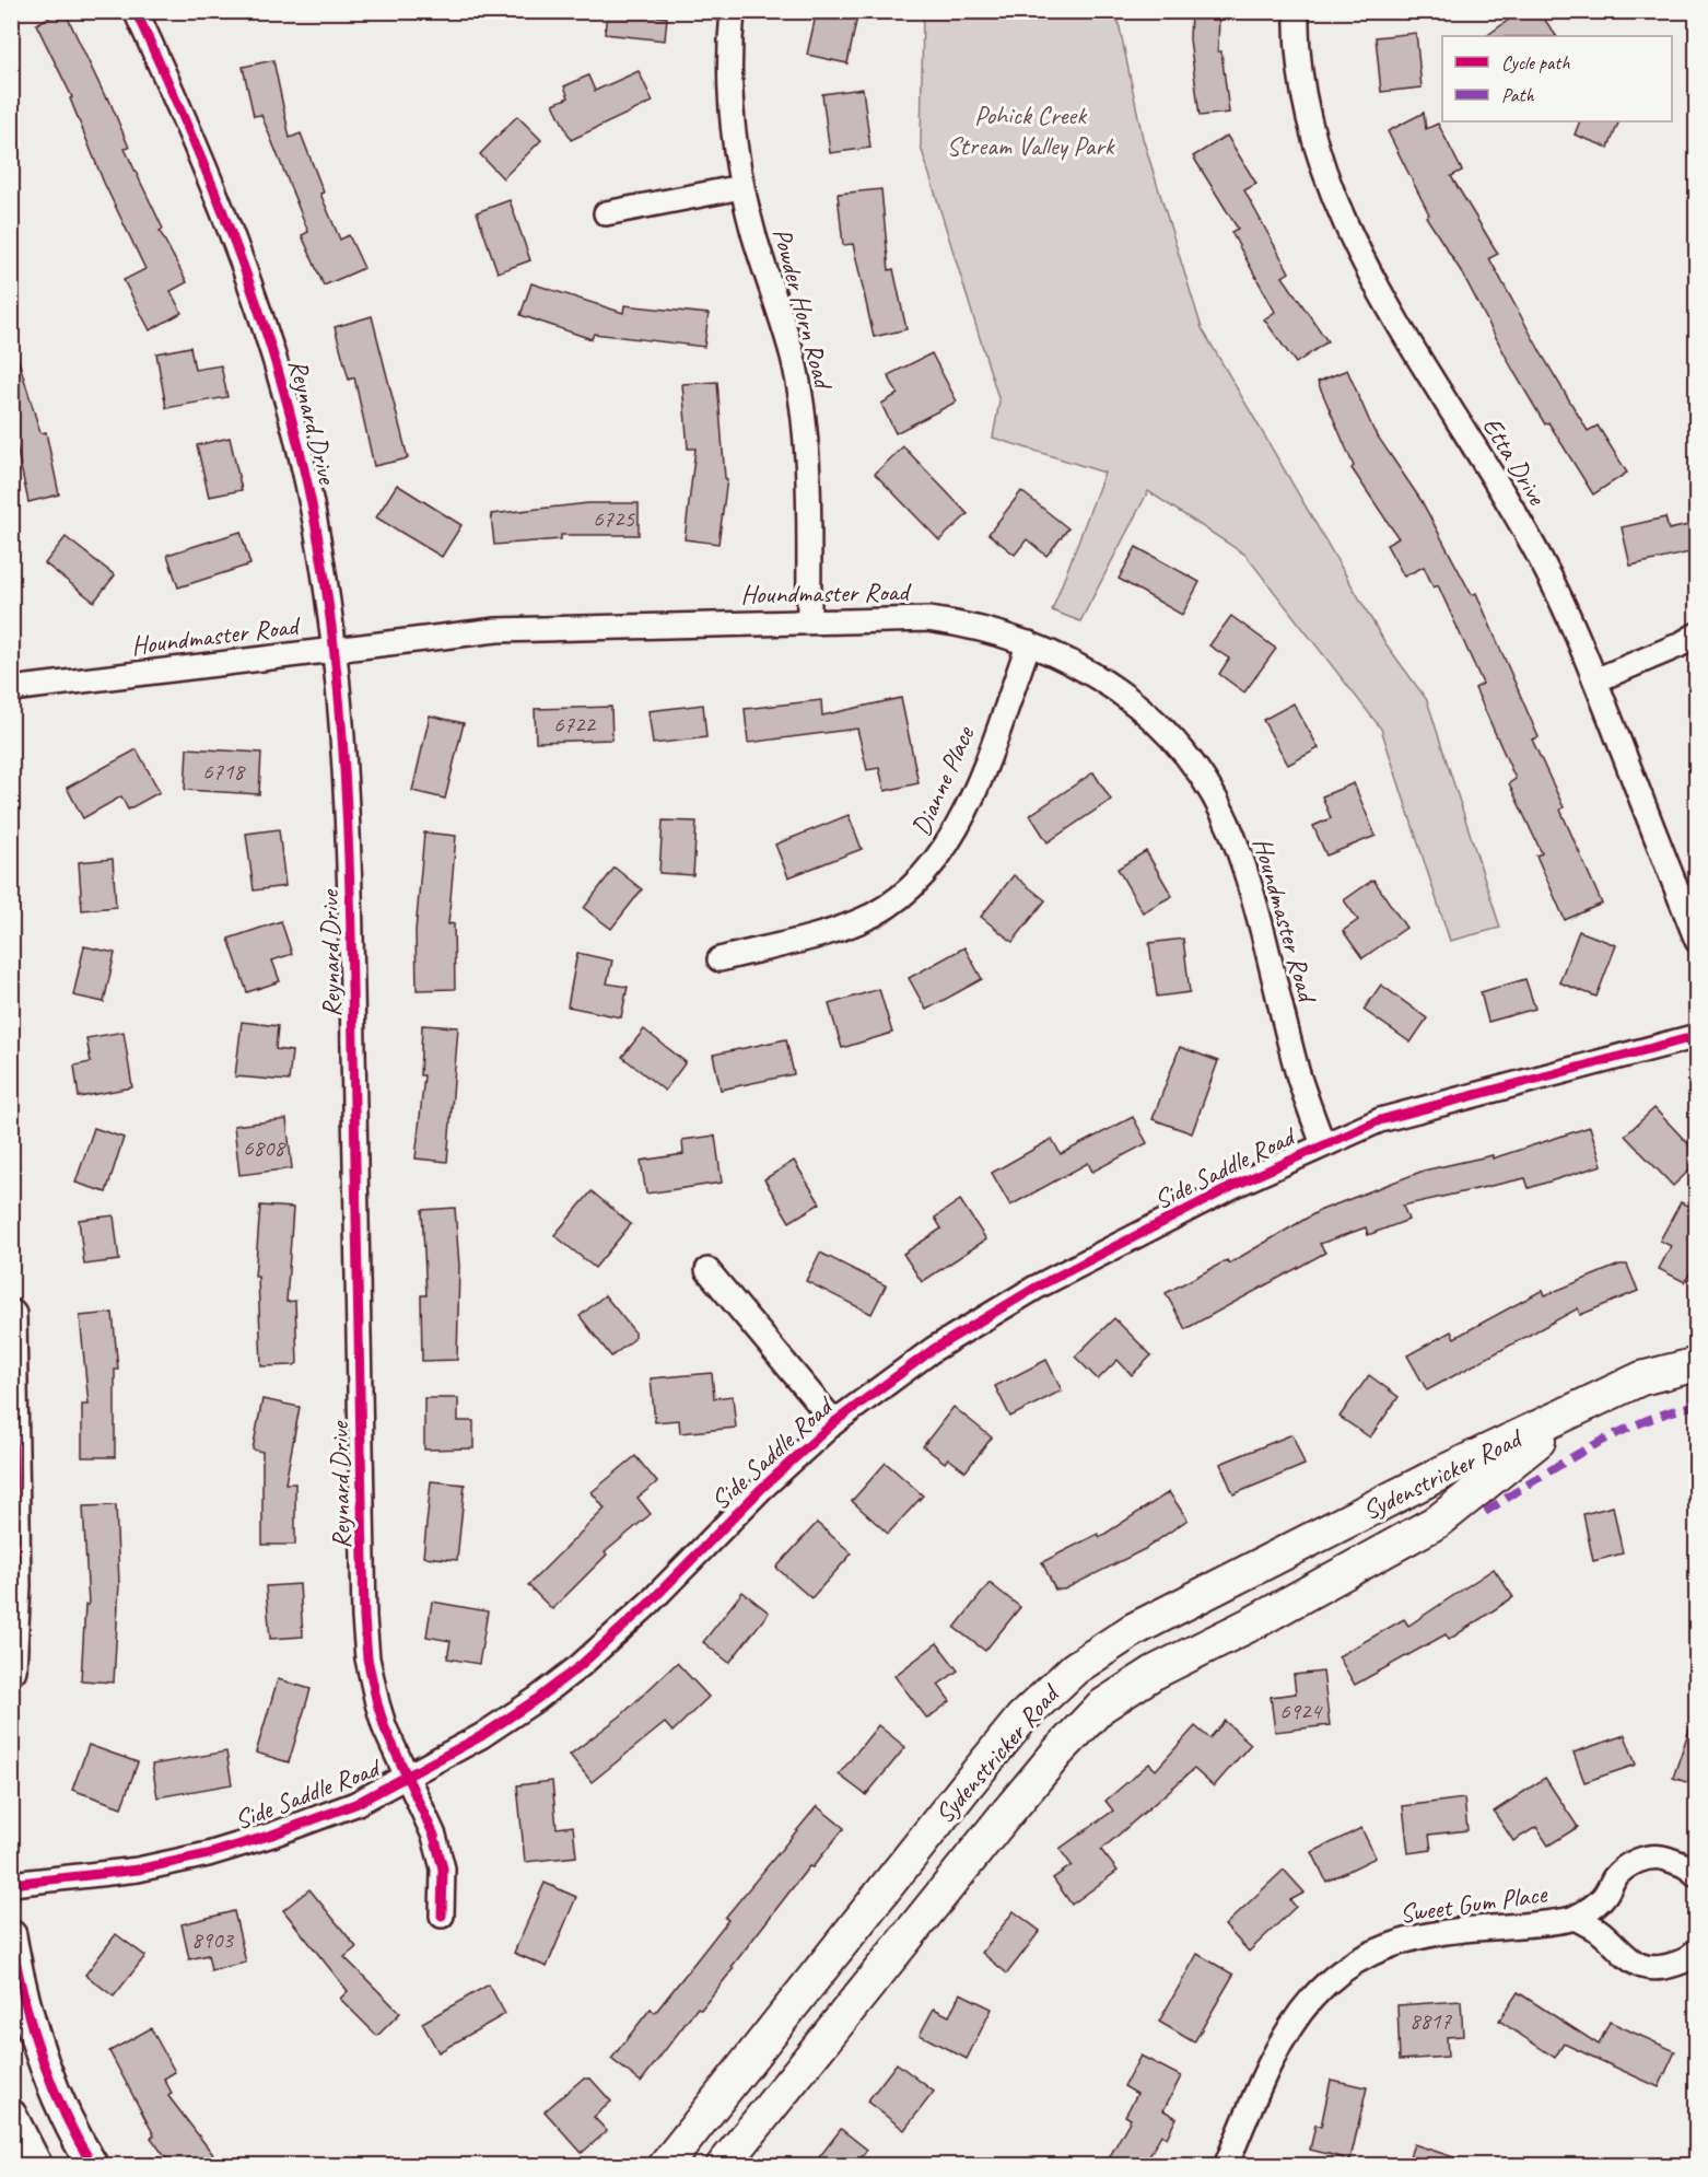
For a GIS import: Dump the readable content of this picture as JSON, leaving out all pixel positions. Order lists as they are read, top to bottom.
{
  "streets": {
    "main road": ["Sydenstricker Road"],
    "street": [
      "Powder Horn Road",
      "Reynard Drive",
      "Etta Drive",
      "Houndmaster Road",
      "Dianne Place",
      "Side Saddle Road",
      "Sweet Gum Place"
    ]
  },
  "crossings": [
    ["Powder Horn Road", "Houndmaster Road"],
    ["Reynard Drive", "Houndmaster Road"],
    ["Reynard Drive", "Side Saddle Road"],
    ["Houndmaster Road", "Dianne Place"],
    ["Houndmaster Road", "Side Saddle Road"]
  ],
  "parks": ["Pohick Creek Stream Valley Park"],
  "house_numbers": [
    "6725",
    "6722",
    "6718",
    "6808",
    "6924",
    "8903",
    "8817"
  ],
  "legend": ["Cycle path", "Path"]
}
